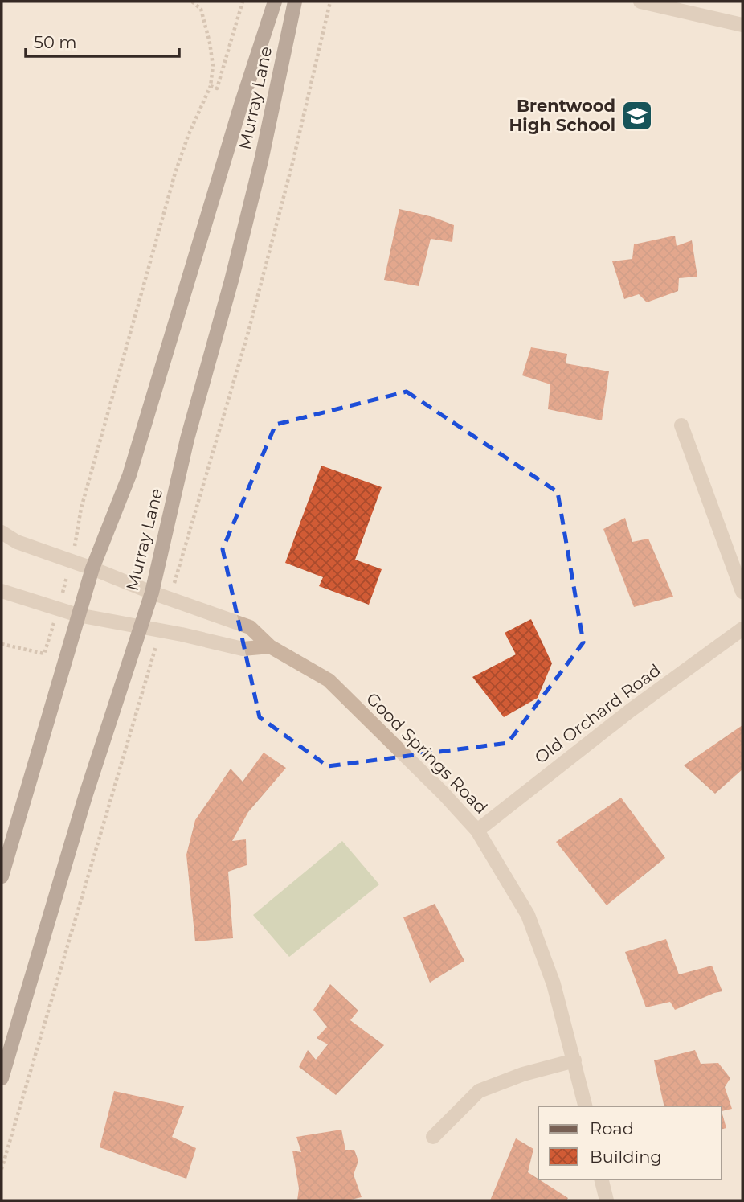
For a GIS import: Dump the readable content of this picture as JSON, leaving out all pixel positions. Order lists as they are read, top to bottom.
{
  "streets": {
    "main road": ["Murray Lane"],
    "street": ["Old Orchard Road", "Good Springs Road"]
  },
  "crossings": [
    ["Murray Lane", "Good Springs Road"],
    ["Old Orchard Road", "Good Springs Road"]
  ],
  "places": {
    "school or university": ["Brentwood High School"]
  },
  "legend": ["Road", "Building"],
  "scale_bar": "50 m"
}
